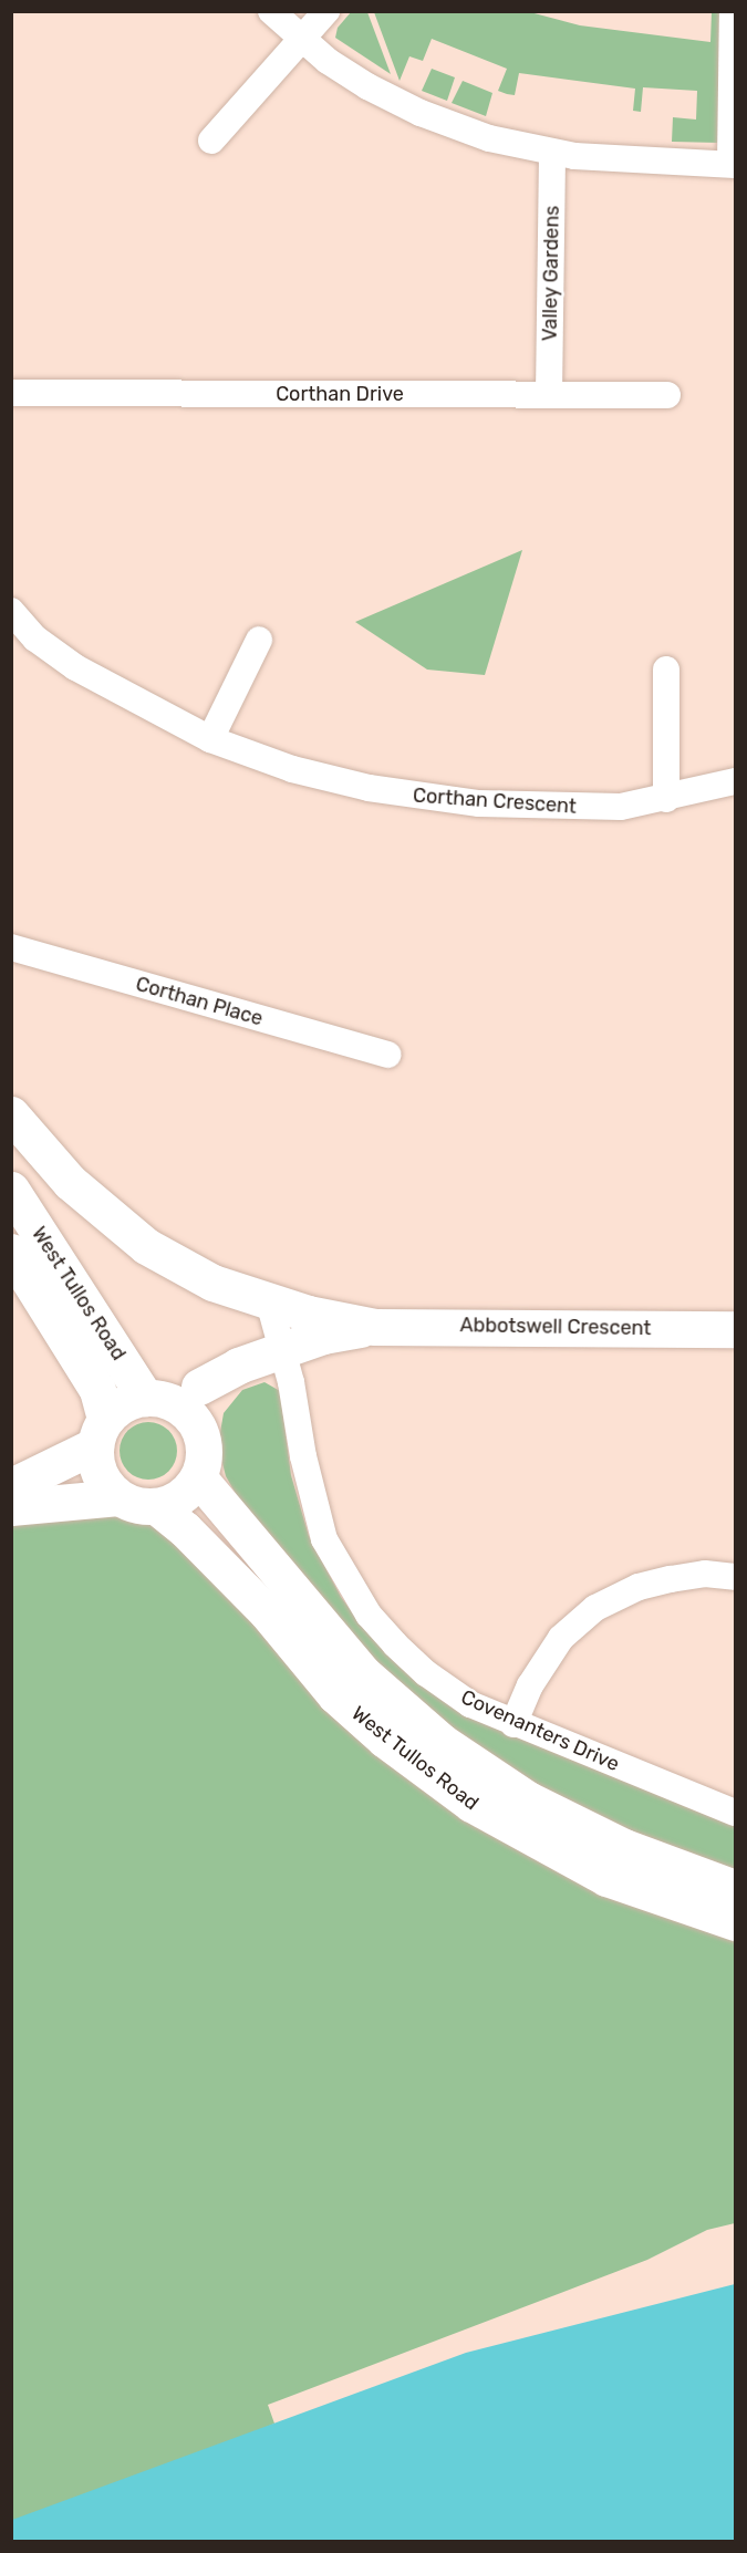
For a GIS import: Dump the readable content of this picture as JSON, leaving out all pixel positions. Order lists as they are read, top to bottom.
{
  "streets": {
    "main road": ["West Tullos Road", "Abbotswell Crescent"],
    "street": [
      "Valley Gardens",
      "Corthan Drive",
      "Corthan Crescent",
      "Corthan Place",
      "Covenanters Drive"
    ]
  },
  "crossings": [
    ["Valley Gardens", "Corthan Drive"],
    ["West Tullos Road", "Abbotswell Crescent"],
    ["Abbotswell Crescent", "Covenanters Drive"]
  ]
}
